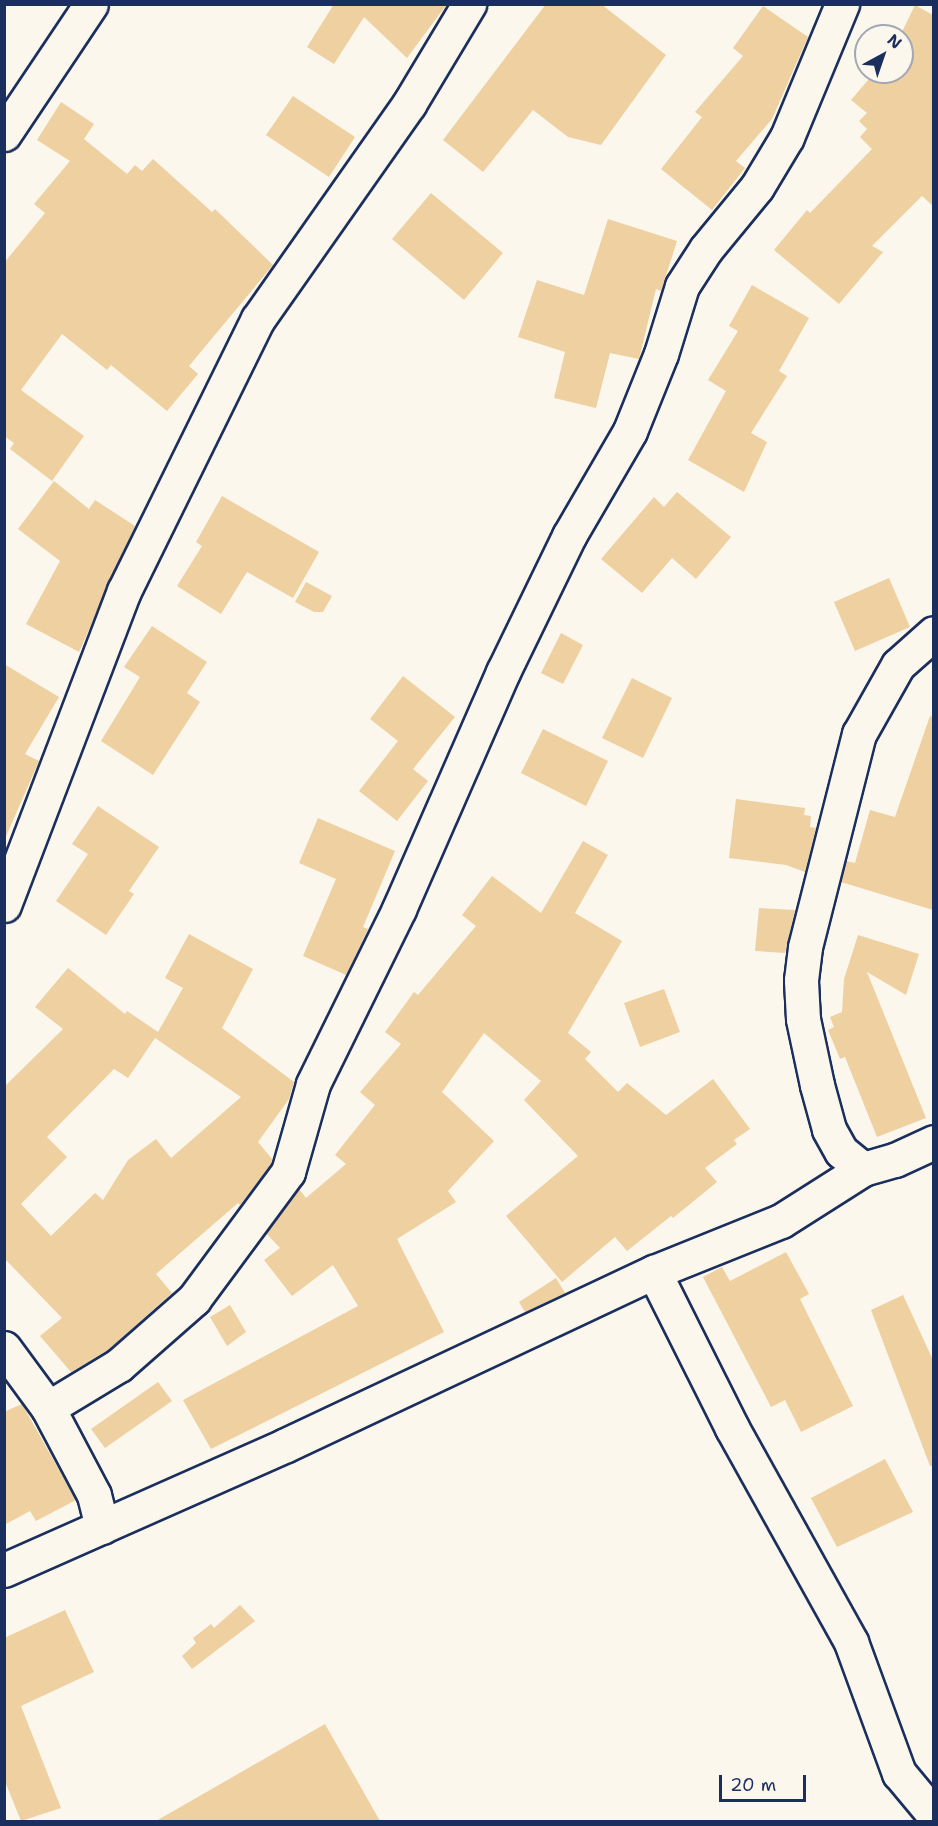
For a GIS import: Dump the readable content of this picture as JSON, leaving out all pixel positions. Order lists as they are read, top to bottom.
{
  "scale_bar": "20 m",
  "north": "top right"
}
